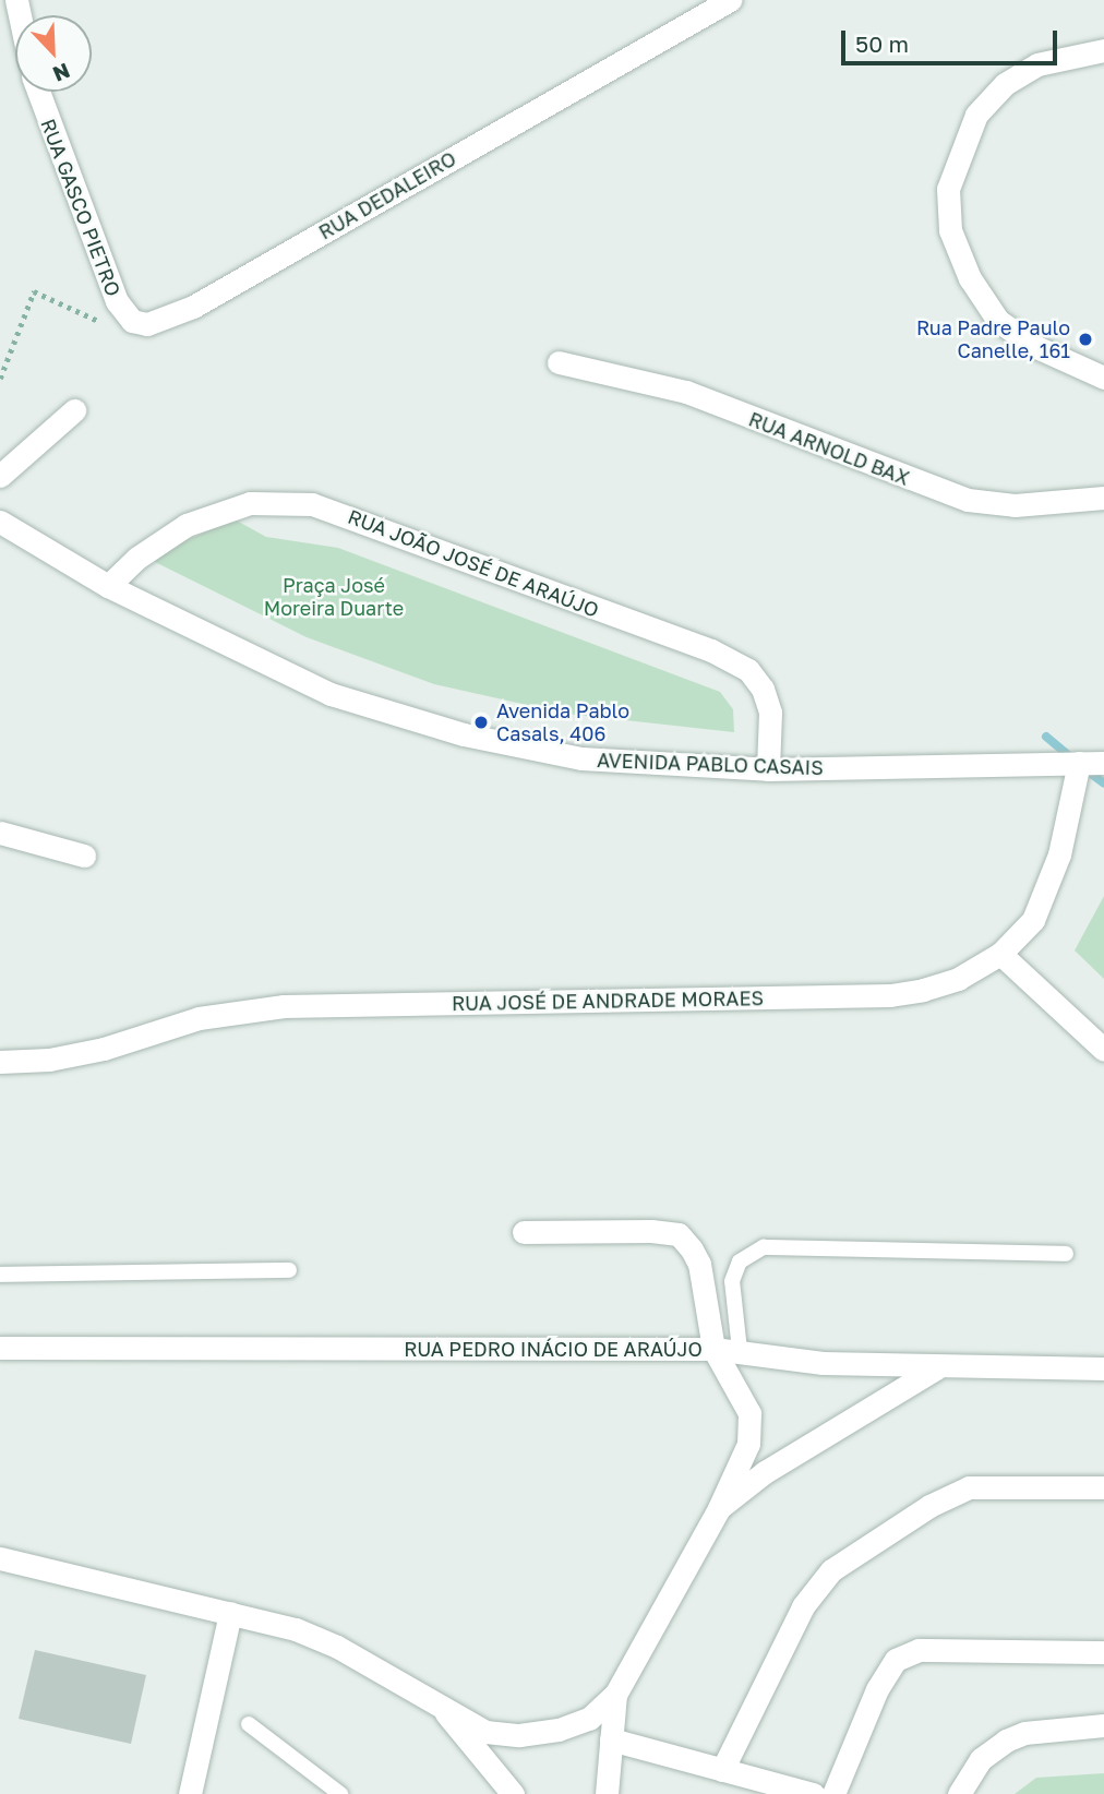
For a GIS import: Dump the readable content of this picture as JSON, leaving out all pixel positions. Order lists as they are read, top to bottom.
{
  "streets": {
    "street": [
      "RUA DEDALEIRO",
      "RUA GASCO PIETRO",
      "RUA ARNOLD BAX",
      "RUA JOÃO JOSÉ DE ARAÚJO",
      "AVENIDA PABLO CASAIS",
      "RUA JOSÉ DE ANDRADE MORAES",
      "RUA PEDRO INÁCIO DE ARAÚJO"
    ]
  },
  "crossings": [
    ["RUA DEDALEIRO", "RUA GASCO PIETRO"],
    ["RUA JOÃO JOSÉ DE ARAÚJO", "AVENIDA PABLO CASAIS"],
    ["AVENIDA PABLO CASAIS", "RUA JOSÉ DE ANDRADE MORAES"]
  ],
  "parks": ["Praça José Moreira Duarte"],
  "places": ["Rua Padre Paulo Canelle, 161", "Avenida Pablo Casals, 406"],
  "scale_bar": "50 m",
  "north": "bottom right"
}
